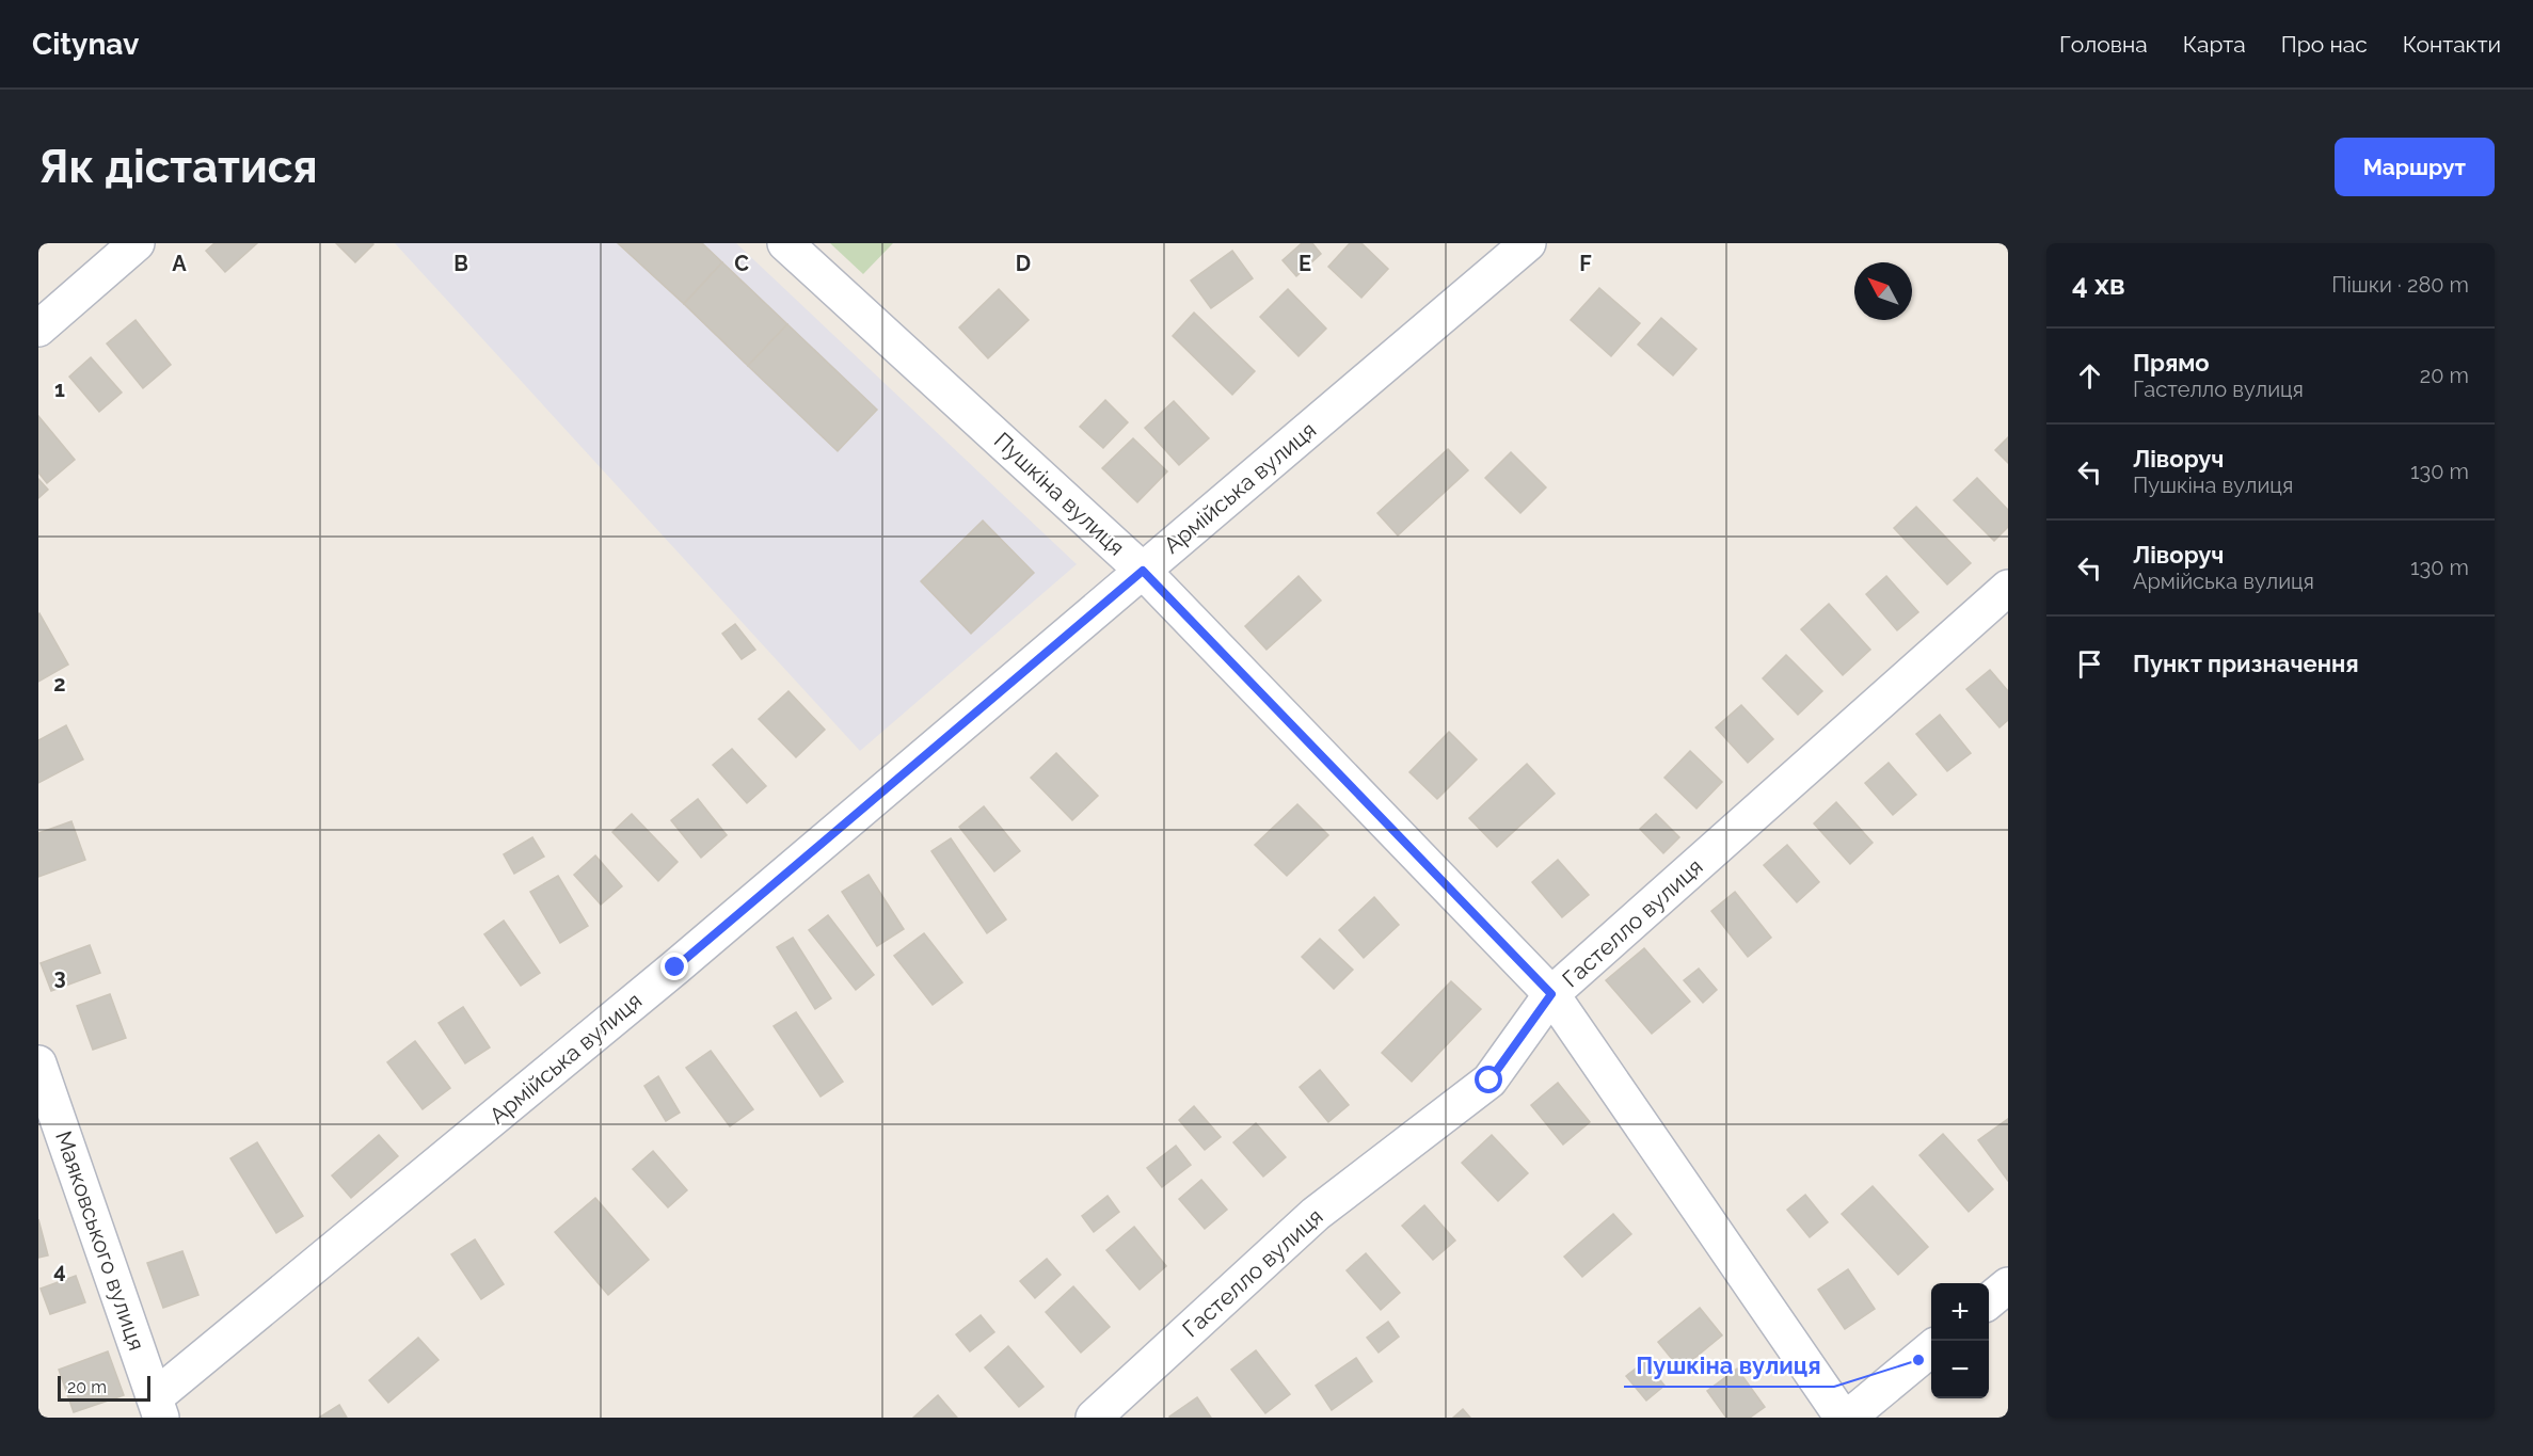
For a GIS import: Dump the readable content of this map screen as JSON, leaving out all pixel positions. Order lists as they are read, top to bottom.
{
  "streets": {
    "street": [
      "Армійська вулиця",
      "Пушкіна вулиця",
      "Гастелло вулиця",
      "Маяковського вулиця"
    ]
  },
  "crossings": [
    ["Армійська вулиця", "Пушкіна вулиця"],
    ["Армійська вулиця", "Маяковського вулиця"],
    ["Пушкіна вулиця", "Гастелло вулиця"]
  ],
  "places": ["Пушкіна вулиця"],
  "scale_bar": "20 m",
  "north": "top left",
  "page": {
    "header": "Citynav",
    "nav": [
      "Головна",
      "Карта",
      "Про нас",
      "Контакти"
    ],
    "buttons": "Маршрут",
    "title": "Як дістатися",
    "heading": ["4 хв", "Пішки · 280 m"],
    "list": [
      ["Прямо", "Гастелло вулиця", "20 m"],
      ["Ліворуч", "Пушкіна вулиця", "130 m"],
      ["Ліворуч", "Армійська вулиця", "130 m"],
      "Пункт призначення"
    ],
    "map_buttons": ["+", "−"],
    "scale": "20 m"
  },
  "grid": {
    "columns": [
      "A",
      "B",
      "C",
      "D",
      "E",
      "F"
    ],
    "rows": [
      "1",
      "2",
      "3",
      "4"
    ]
  }
}
